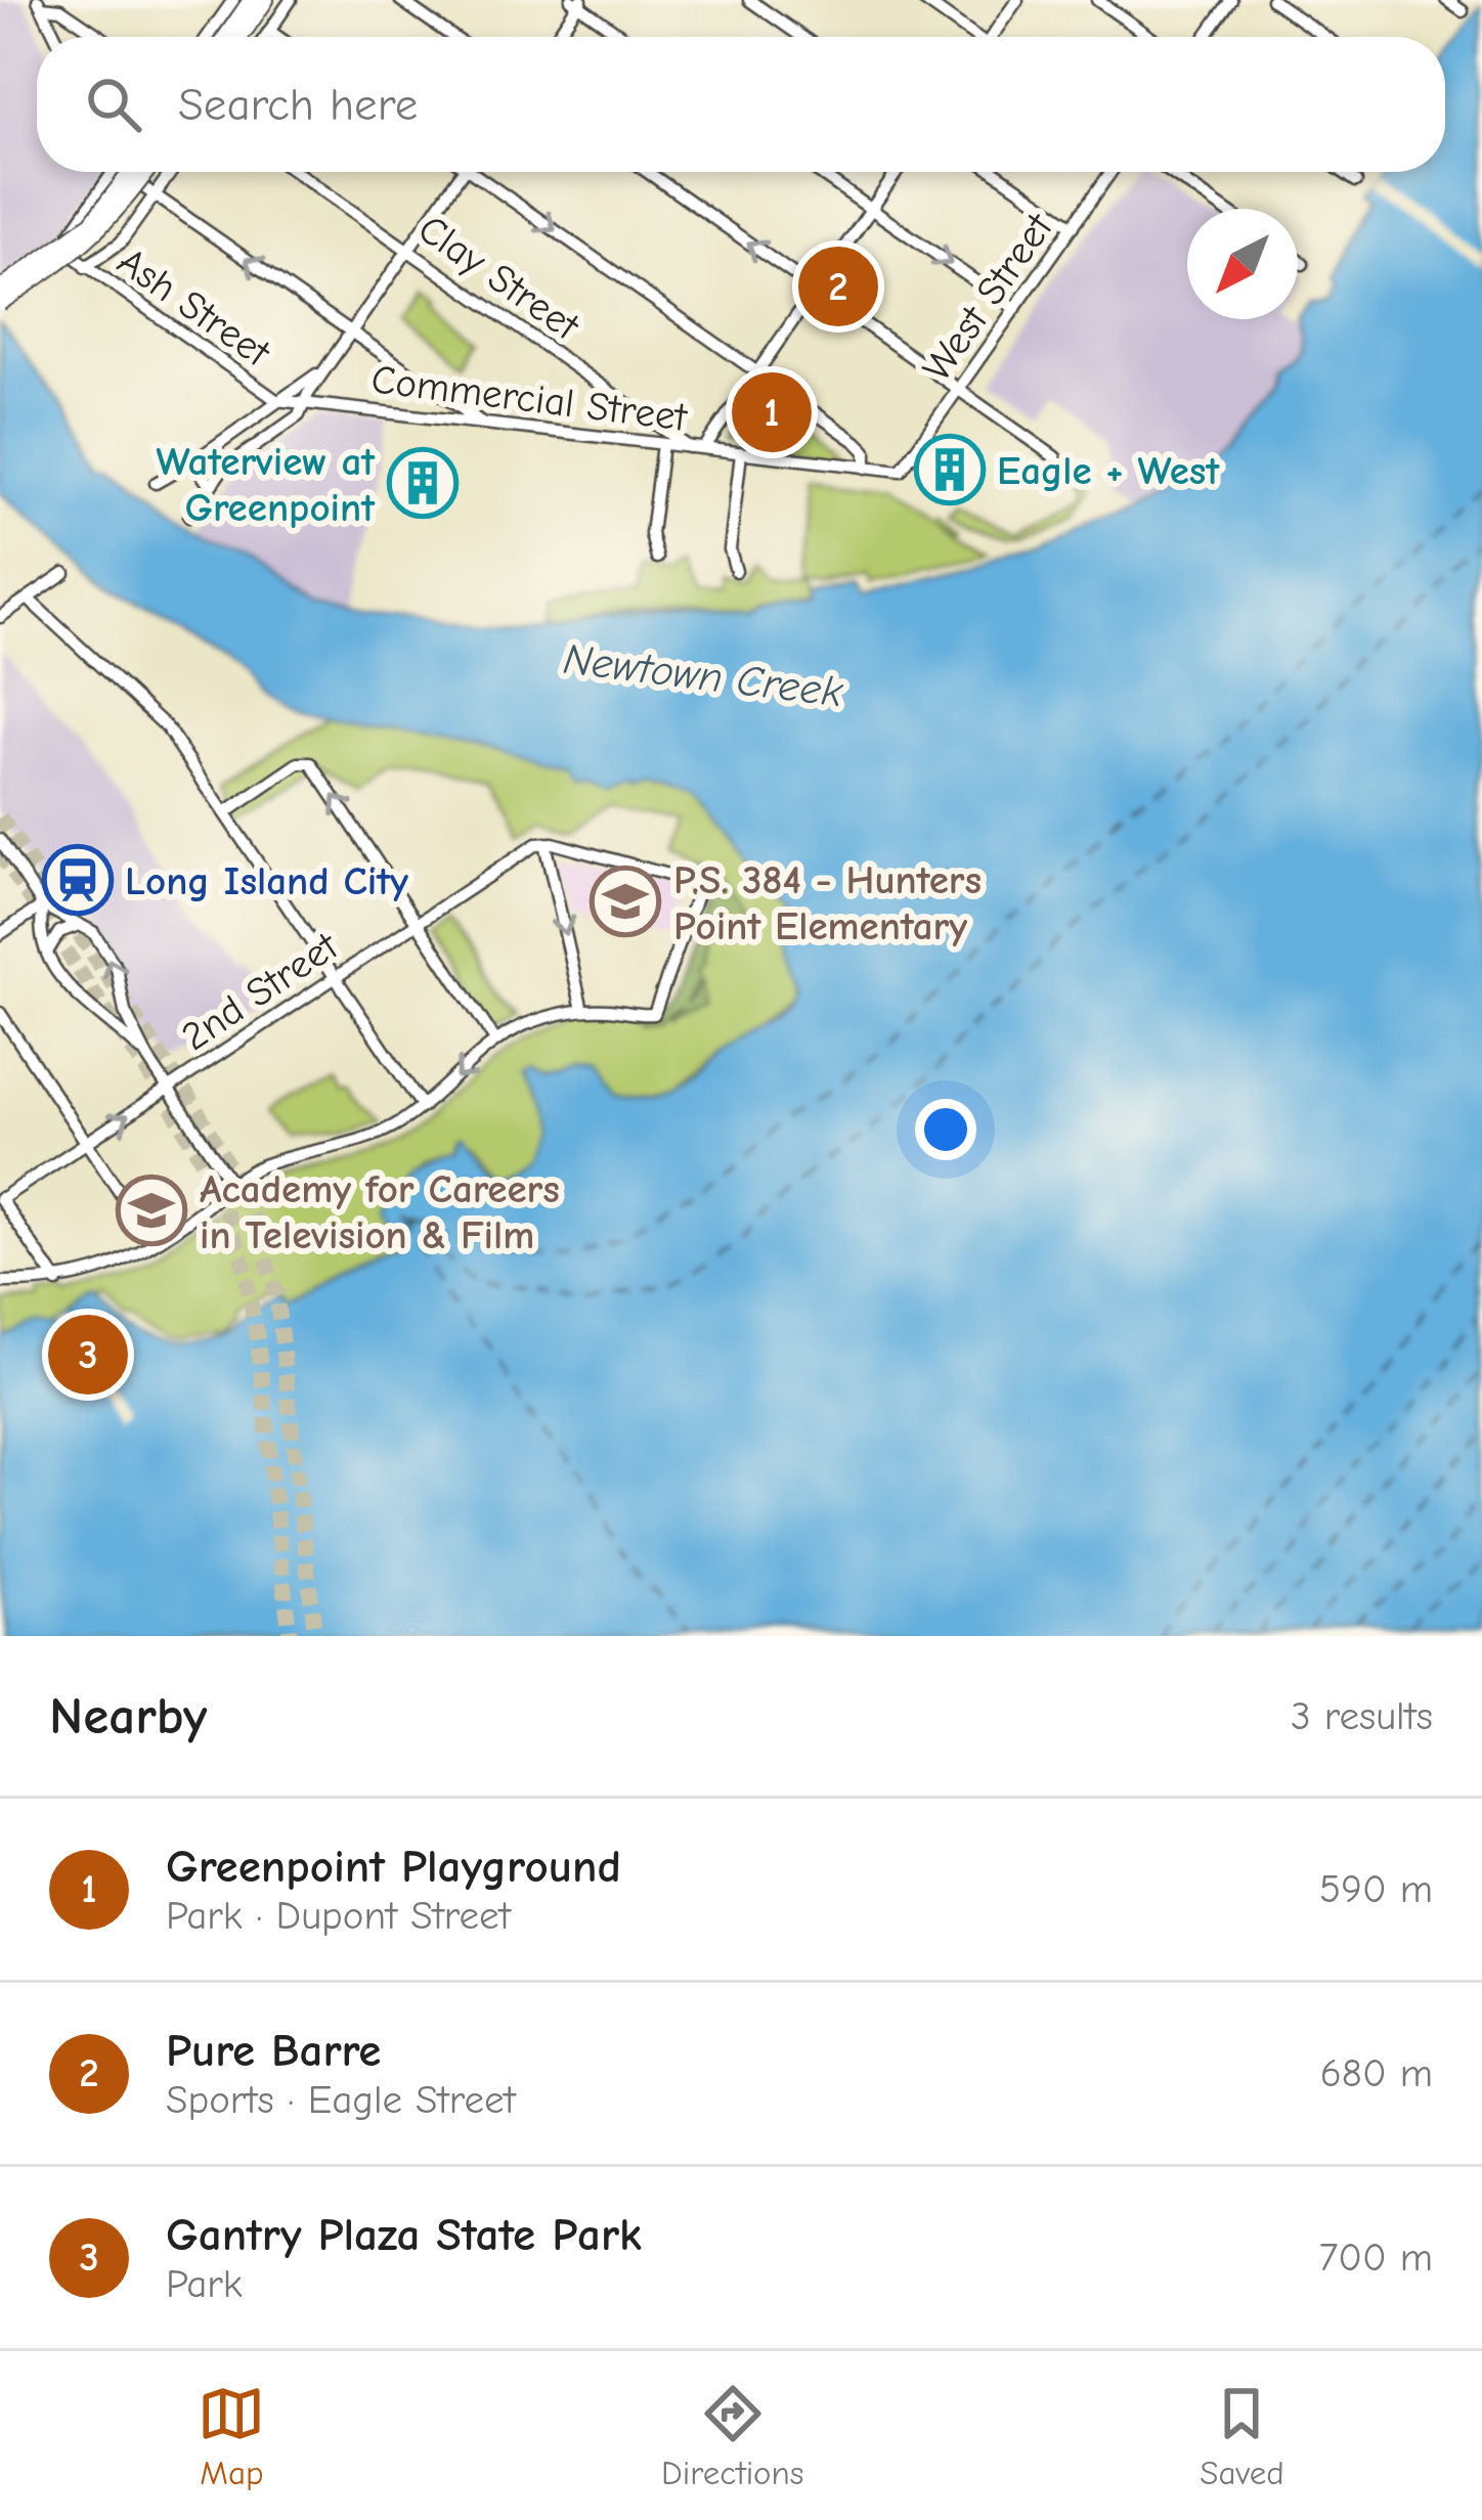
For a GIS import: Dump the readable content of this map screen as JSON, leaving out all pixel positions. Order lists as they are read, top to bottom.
{
  "streets": {
    "street": [
      "Clay Street",
      "West Street",
      "Ash Street",
      "Commercial Street",
      "2nd Street"
    ]
  },
  "crossings": [
    ["Clay Street", "Commercial Street"],
    ["West Street", "Commercial Street"],
    ["Ash Street", "Commercial Street"]
  ],
  "water": ["Newtown Creek"],
  "places": {
    "building": ["Eagle + West", "Waterview at Greenpoint"],
    "station": ["Long Island City"],
    "school or university": ["P.S. 384 - Hunters Point Elementary", "Academy for Careers in Television & Film"]
  },
  "north": "bottom left",
  "page": {
    "search": "Search here",
    "pins": ["2", "1", "3"],
    "heading": ["Nearby", "3 results"],
    "list": [
      {
        "mark": "1",
        "name": "Greenpoint Playground",
        "note": "Park · Dupont Street",
        "value": "590 m"
      },
      {
        "mark": "2",
        "name": "Pure Barre",
        "note": "Sports · Eagle Street",
        "value": "680 m"
      },
      {
        "mark": "3",
        "name": "Gantry Plaza State Park",
        "note": "Park",
        "value": "700 m"
      }
    ],
    "nav": ["Map", "Directions", "Saved"]
  }
}
